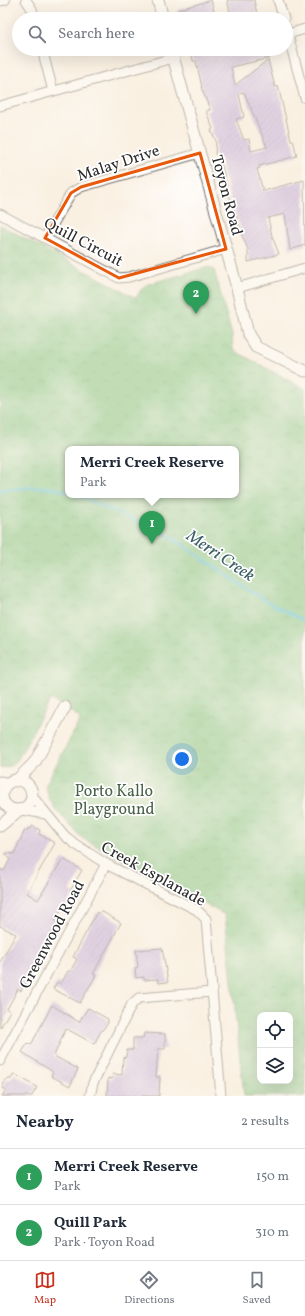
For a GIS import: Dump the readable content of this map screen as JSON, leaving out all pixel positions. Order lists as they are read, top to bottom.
{
  "streets": {
    "street": [
      "Malay Drive",
      "Toyon Road",
      "Quill Circuit",
      "Creek Esplanade",
      "Greenwood Road"
    ]
  },
  "crossings": [
    ["Malay Drive", "Toyon Road"],
    ["Malay Drive", "Quill Circuit"],
    ["Toyon Road", "Quill Circuit"],
    ["Creek Esplanade", "Greenwood Road"]
  ],
  "water": ["Merri Creek"],
  "parks": ["Porto Kallo Playground"],
  "page": {
    "search": "Search here",
    "pins": ["2", "1"],
    "popup": ["Merri Creek Reserve", "Park"],
    "heading": ["Nearby", "2 results"],
    "list": [
      {
        "mark": "1",
        "name": "Merri Creek Reserve",
        "note": "Park",
        "value": "150 m"
      },
      {
        "mark": "2",
        "name": "Quill Park",
        "note": "Park · Toyon Road",
        "value": "310 m"
      }
    ],
    "nav": ["Map", "Directions", "Saved"]
  }
}
